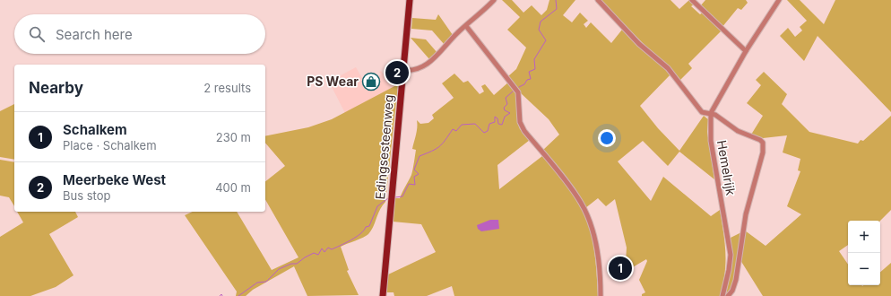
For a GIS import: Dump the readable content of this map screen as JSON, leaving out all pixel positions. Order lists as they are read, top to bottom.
{
  "streets": {
    "main road": ["Edingsesteenweg"],
    "street": ["Hemelrijk"]
  },
  "places": {
    "shop": ["PS Wear"]
  },
  "page": {
    "search": "Search here",
    "pins": ["2", "1"],
    "heading": ["Nearby", "2 results"],
    "list": [
      {
        "mark": "1",
        "name": "Schalkem",
        "note": "Place · Schalkem",
        "value": "230 m"
      },
      {
        "mark": "2",
        "name": "Meerbeke West",
        "note": "Bus stop",
        "value": "400 m"
      }
    ],
    "map_buttons": ["+", "−"]
  }
}
